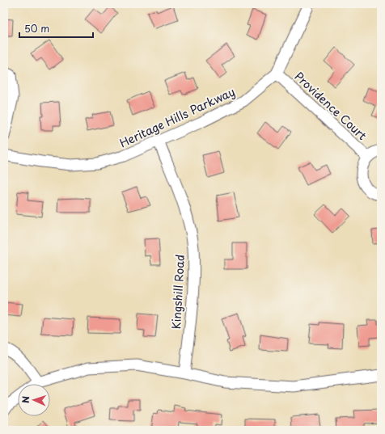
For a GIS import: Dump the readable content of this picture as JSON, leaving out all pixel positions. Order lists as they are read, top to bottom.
{
  "streets": {
    "street": ["Providence Court", "Heritage Hills Parkway", "Kingshill Road"]
  },
  "crossings": [
    ["Providence Court", "Heritage Hills Parkway"],
    ["Heritage Hills Parkway", "Kingshill Road"]
  ],
  "scale_bar": "50 m",
  "north": "left"
}
